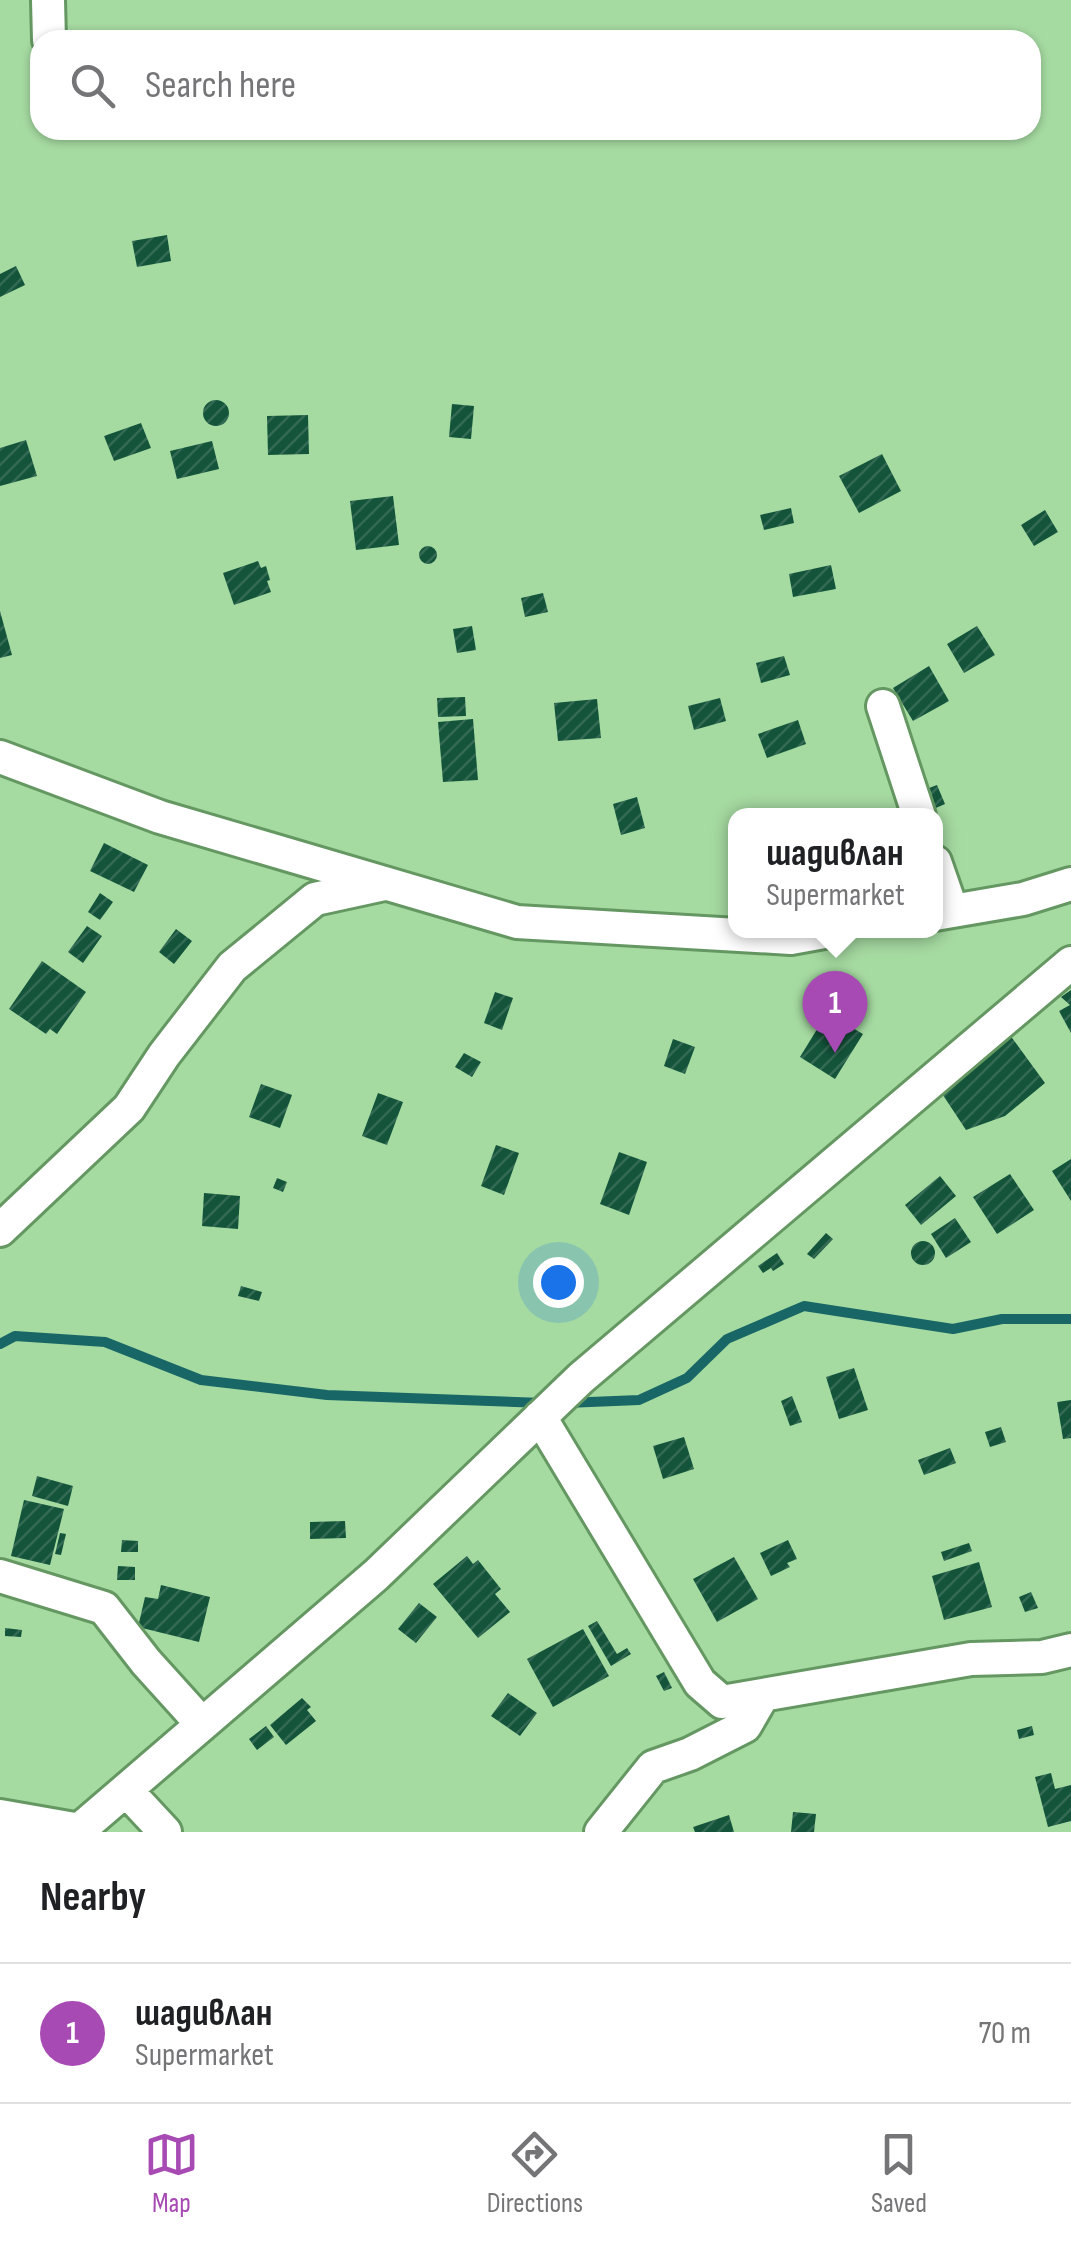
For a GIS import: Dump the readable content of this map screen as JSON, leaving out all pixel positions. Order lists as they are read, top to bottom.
{
  "page": {
    "search": "Search here",
    "popup": ["шадивлан", "Supermarket"],
    "pins": "1",
    "heading": "Nearby",
    "list": [
      {
        "mark": "1",
        "name": "шадивлан",
        "note": "Supermarket",
        "value": "70 m"
      }
    ],
    "nav": ["Map", "Directions", "Saved"]
  }
}
